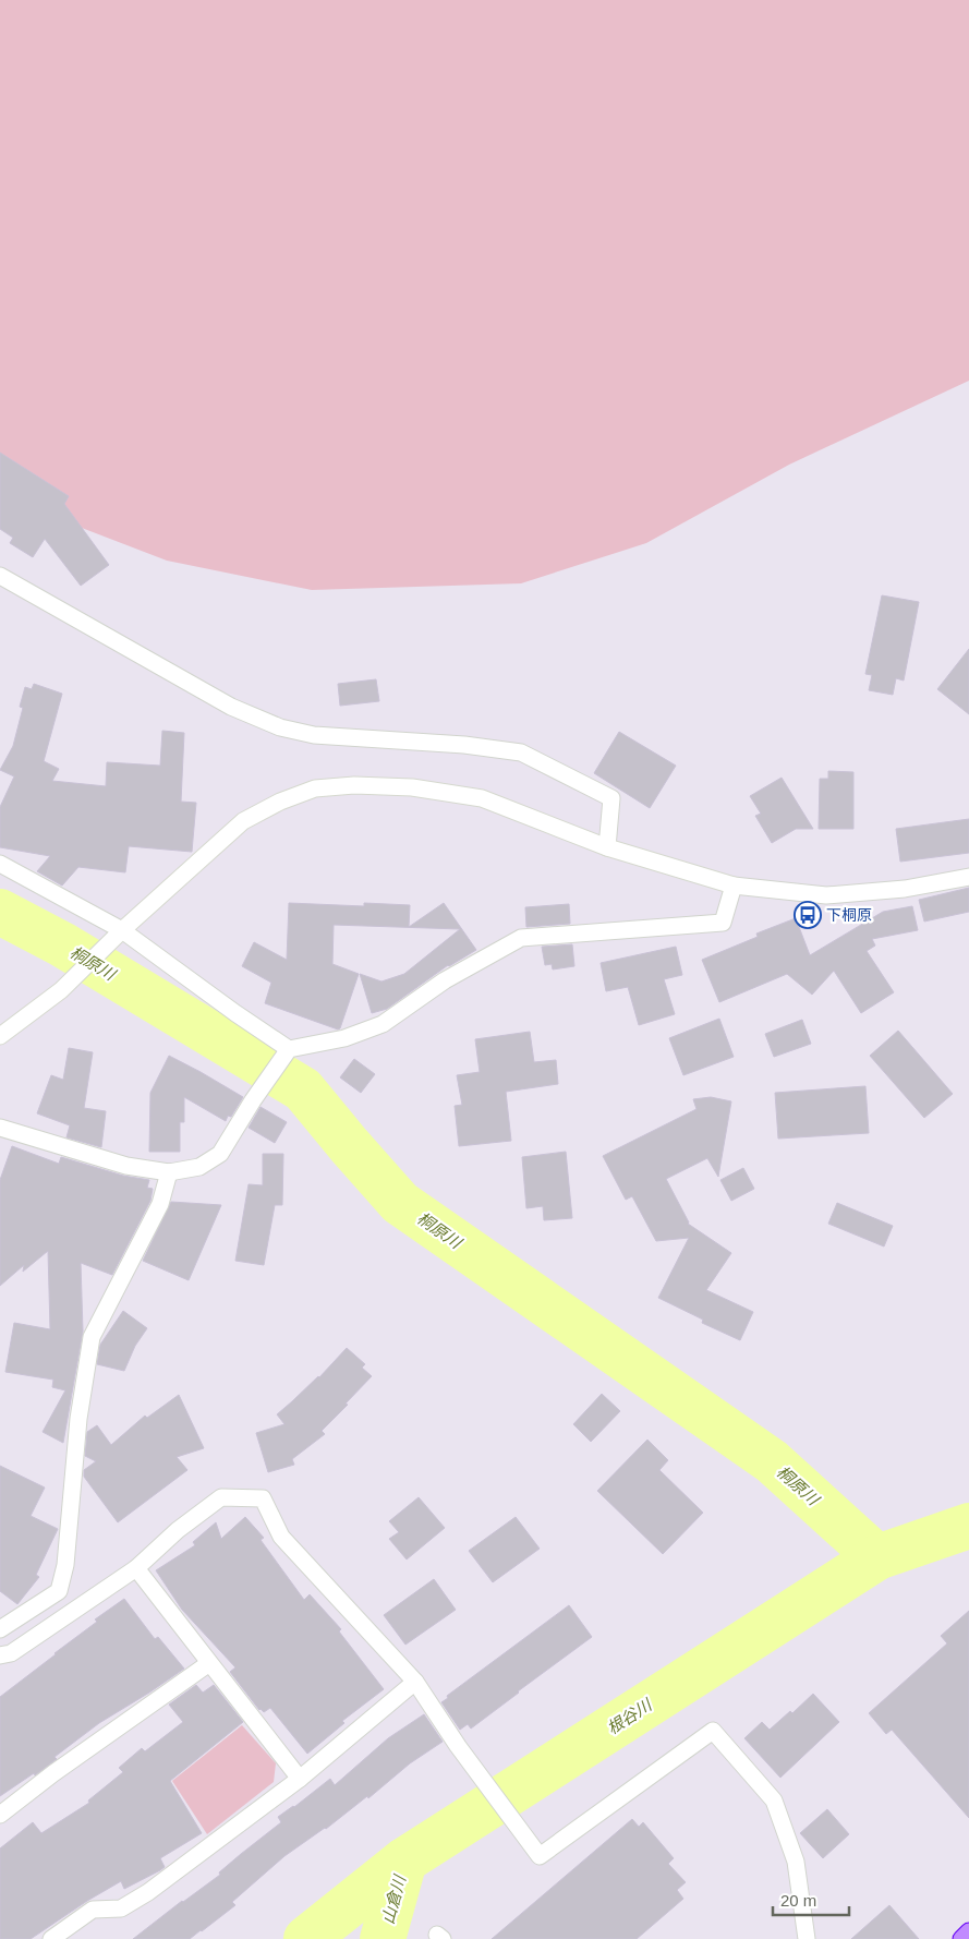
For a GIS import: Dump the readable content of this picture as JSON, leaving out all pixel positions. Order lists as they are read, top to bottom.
{
  "water": ["桐原川", "根谷川", "山倉川"],
  "places": {
    "bus stop": ["下桐原"]
  },
  "scale_bar": "20 m"
}
